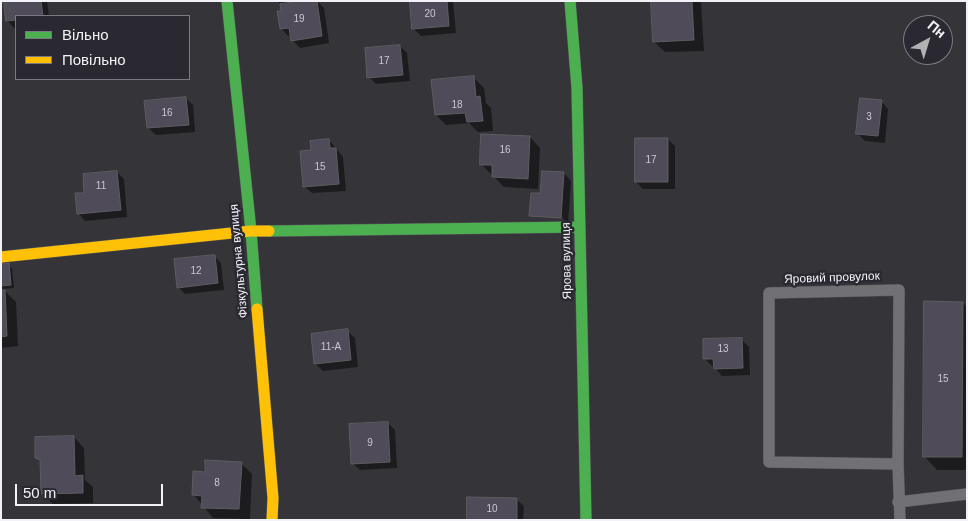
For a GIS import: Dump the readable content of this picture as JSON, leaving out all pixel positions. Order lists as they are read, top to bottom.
{
  "streets": {
    "street": ["Фізкультурна вулиця", "Ярова вулиця"],
    "lane": ["Яровий провулок"]
  },
  "house_numbers": [
    "20",
    "19",
    "17",
    "18",
    "16",
    "3",
    "16",
    "17",
    "15",
    "11",
    "12",
    "11-A",
    "13",
    "15",
    "9",
    "8",
    "10"
  ],
  "legend": ["Вільно", "Повільно"],
  "scale_bar": "50 m",
  "north": "top right"
}
